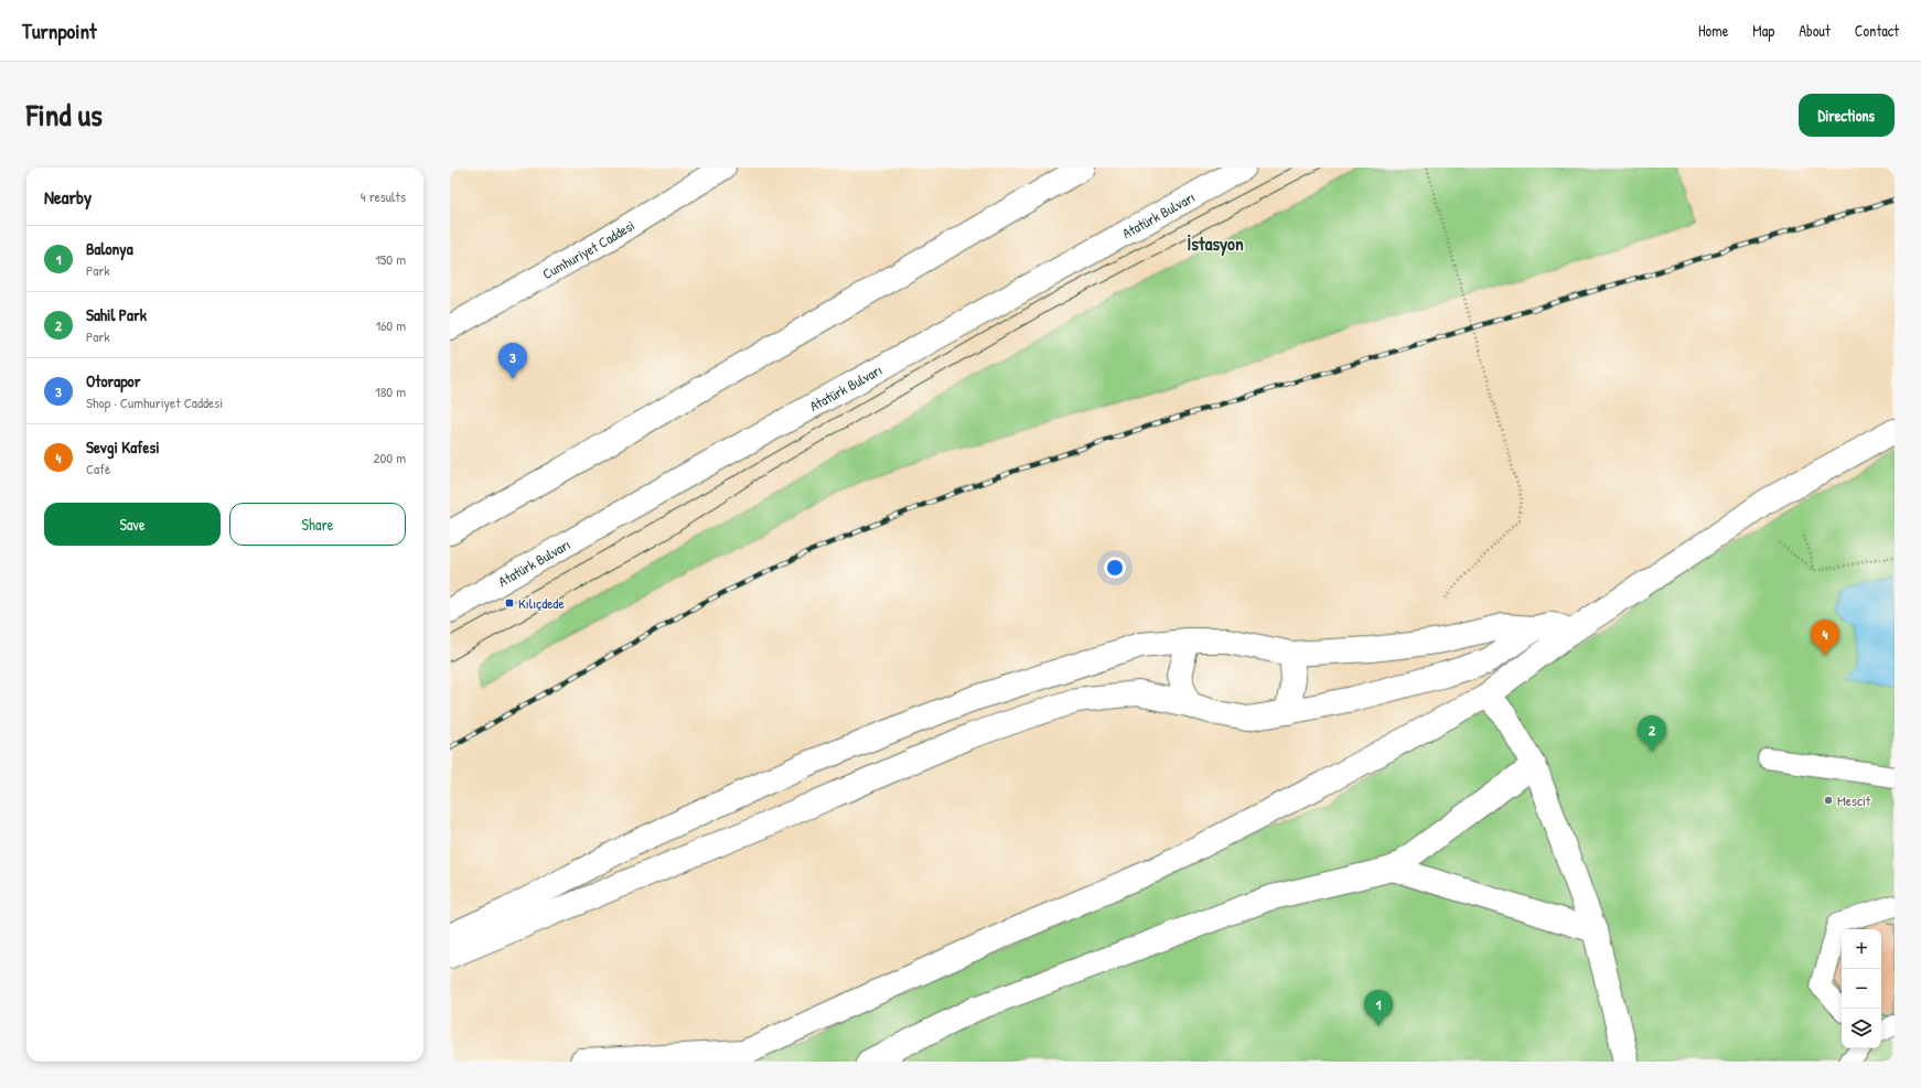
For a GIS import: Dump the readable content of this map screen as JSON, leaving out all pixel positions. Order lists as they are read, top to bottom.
{
  "streets": {
    "street": ["Atatürk Bulvarı", "Cumhuriyet Caddesi"]
  },
  "districts": ["İstasyon"],
  "places": {
    "transit": ["Kılıçdede"],
    "other": ["Mescit"]
  },
  "page": {
    "header": "Turnpoint",
    "nav": [
      "Home",
      "Map",
      "About",
      "Contact"
    ],
    "title": "Find us",
    "buttons": [
      "Directions",
      ["Save", "Share"]
    ],
    "heading": ["Nearby", "4 results"],
    "list": [
      {
        "mark": "1",
        "name": "Balonya",
        "note": "Park",
        "value": "150 m"
      },
      {
        "mark": "2",
        "name": "Sahil Park",
        "note": "Park",
        "value": "160 m"
      },
      {
        "mark": "3",
        "name": "Otorapor",
        "note": "Shop · Cumhuriyet Caddesi",
        "value": "180 m"
      },
      {
        "mark": "4",
        "name": "Sevgi Kafesi",
        "note": "Café",
        "value": "200 m"
      }
    ],
    "pins": [
      "3",
      "4",
      "2",
      "1"
    ],
    "map_buttons": ["+", "−"]
  }
}
